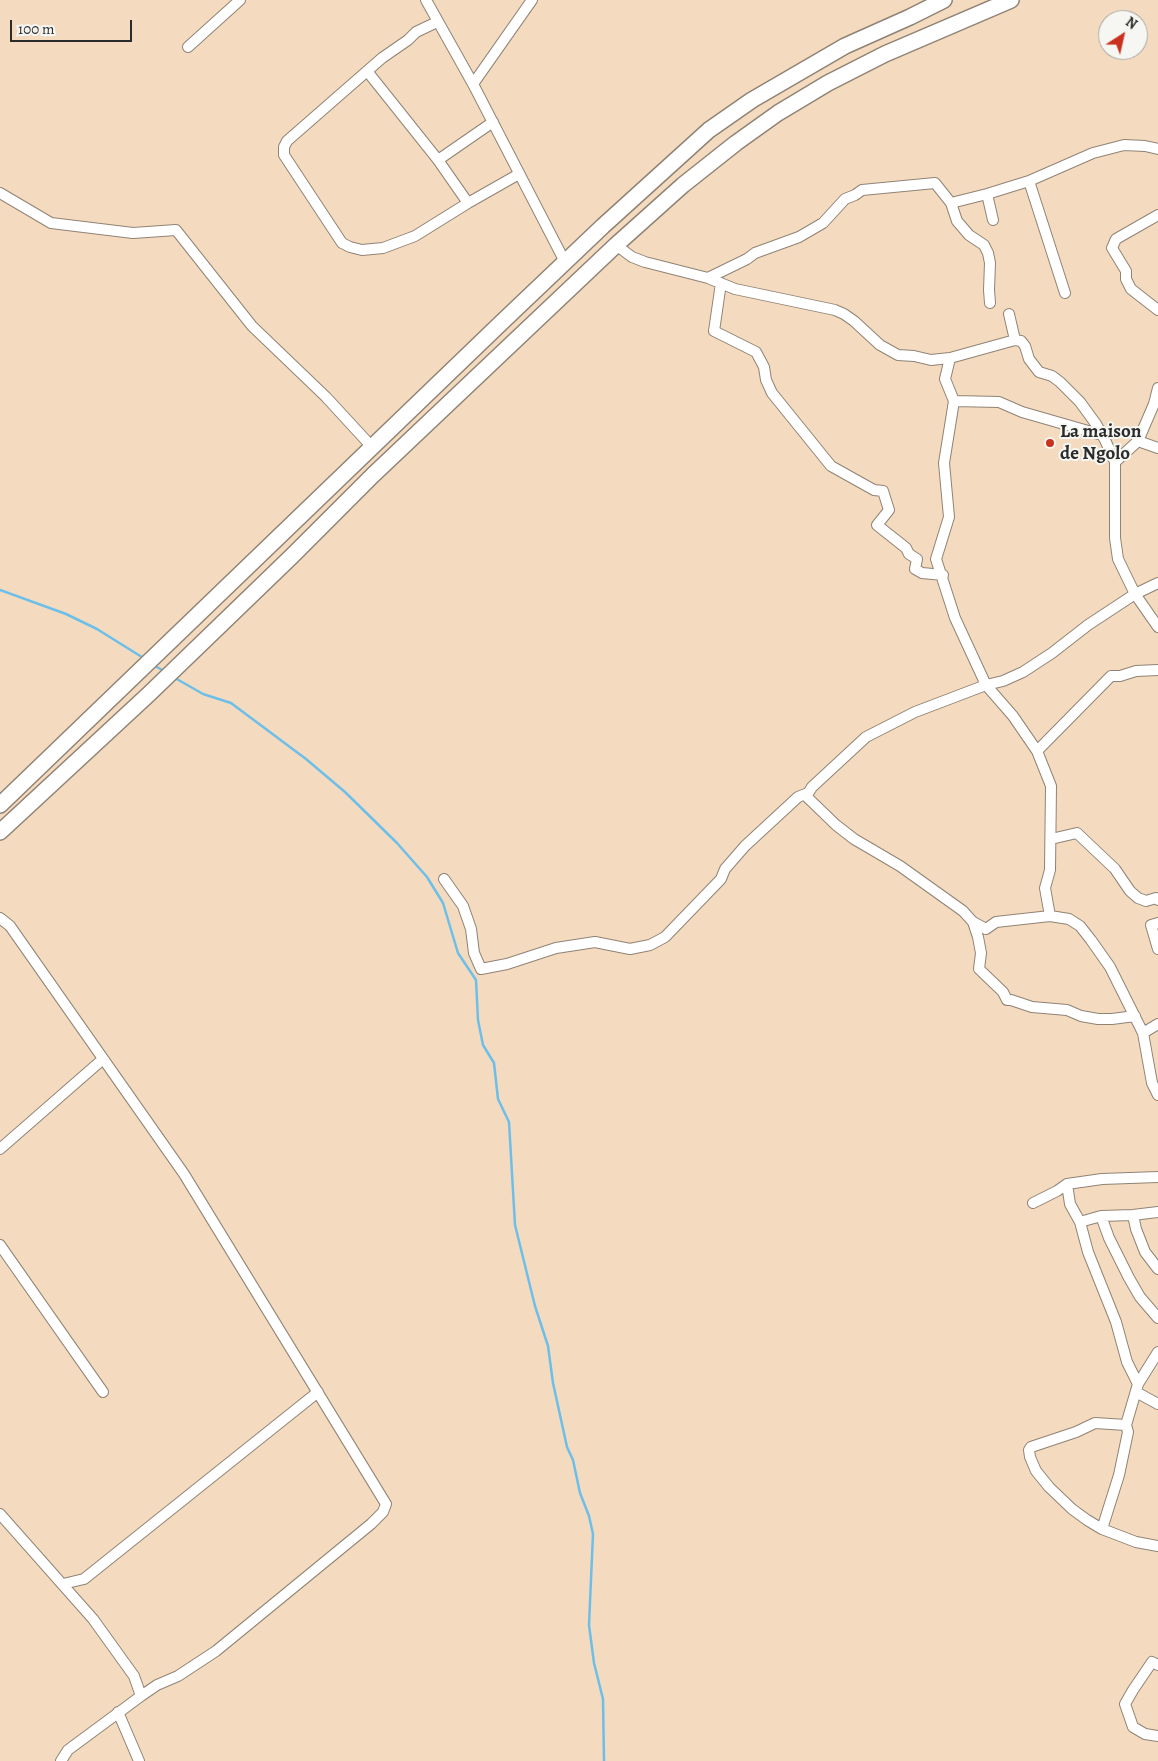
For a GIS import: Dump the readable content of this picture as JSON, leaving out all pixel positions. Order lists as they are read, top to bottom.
{
  "places": ["La maison de Ngolo"],
  "scale_bar": "100 m",
  "north": "top right"
}
